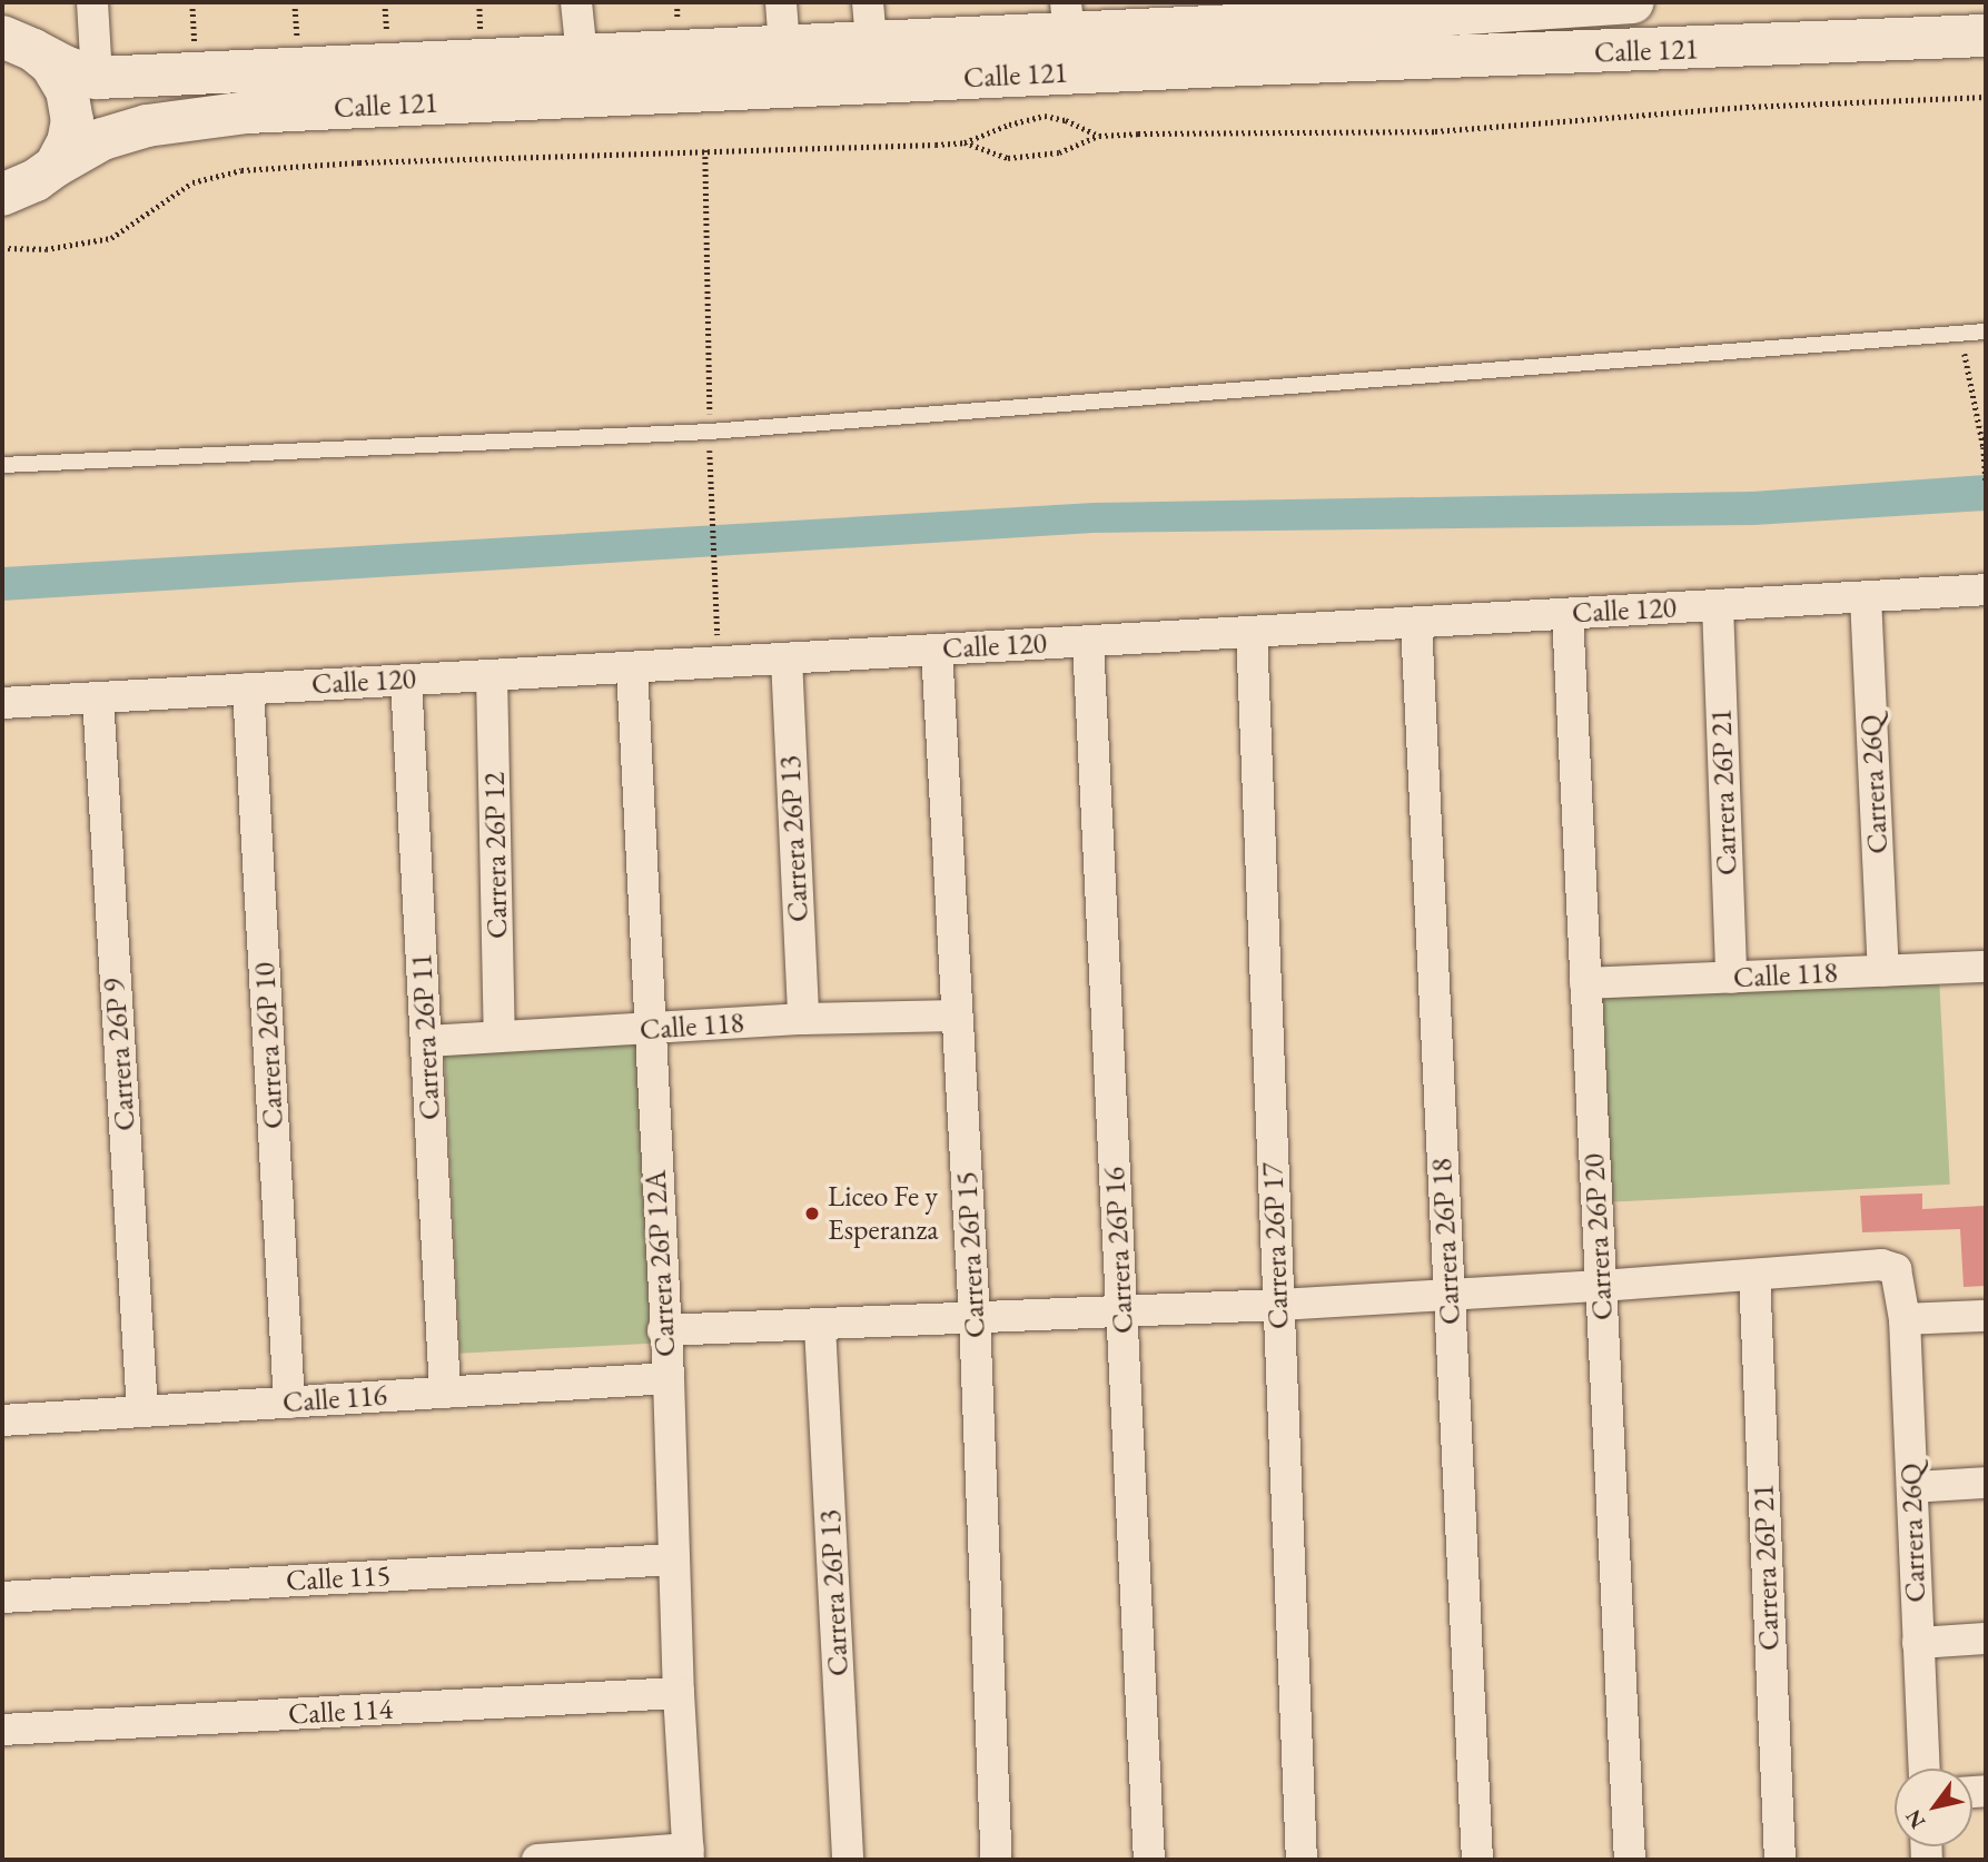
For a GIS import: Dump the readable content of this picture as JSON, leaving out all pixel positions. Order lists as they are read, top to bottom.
{
  "streets": {
    "main road": ["Calle 121"],
    "street": [
      "Calle 120",
      "Carrera 26Q",
      "Carrera 26P 21",
      "Carrera 26P 13",
      "Carrera 26P 12",
      "Calle 118",
      "Carrera 26P 11",
      "Carrera 26P 10",
      "Carrera 26P 9",
      "Carrera 26P 20",
      "Carrera 26P 18",
      "Carrera 26P 17",
      "Carrera 26P 16",
      "Carrera 26P 15",
      "Carrera 26P 12A",
      "Calle 116",
      "Calle 115",
      "Calle 114"
    ]
  },
  "crossings": [
    ["Calle 120", "Carrera 26Q"],
    ["Calle 120", "Carrera 26P 21"],
    ["Calle 120", "Carrera 26P 13"],
    ["Calle 120", "Carrera 26P 12"],
    ["Calle 120", "Carrera 26P 11"],
    ["Calle 120", "Carrera 26P 10"],
    ["Calle 120", "Carrera 26P 9"],
    ["Calle 120", "Carrera 26P 20"],
    ["Calle 120", "Carrera 26P 18"],
    ["Calle 120", "Carrera 26P 17"],
    ["Calle 120", "Carrera 26P 16"],
    ["Calle 120", "Carrera 26P 15"],
    ["Calle 120", "Carrera 26P 12A"],
    ["Carrera 26Q", "Carrera 26P 21"],
    ["Carrera 26Q", "Calle 118"],
    ["Carrera 26P 21", "Calle 118"],
    ["Carrera 26P 13", "Calle 118"],
    ["Carrera 26P 12", "Calle 118"],
    ["Calle 118", "Carrera 26P 11"],
    ["Calle 118", "Carrera 26P 20"],
    ["Calle 118", "Carrera 26P 15"],
    ["Calle 118", "Carrera 26P 12A"],
    ["Carrera 26P 11", "Calle 116"],
    ["Carrera 26P 10", "Calle 116"],
    ["Carrera 26P 9", "Calle 116"],
    ["Carrera 26P 12A", "Calle 116"],
    ["Carrera 26P 12A", "Calle 115"],
    ["Carrera 26P 12A", "Calle 114"]
  ],
  "places": ["Liceo Fe y Esperanza"],
  "north": "bottom left"
}
